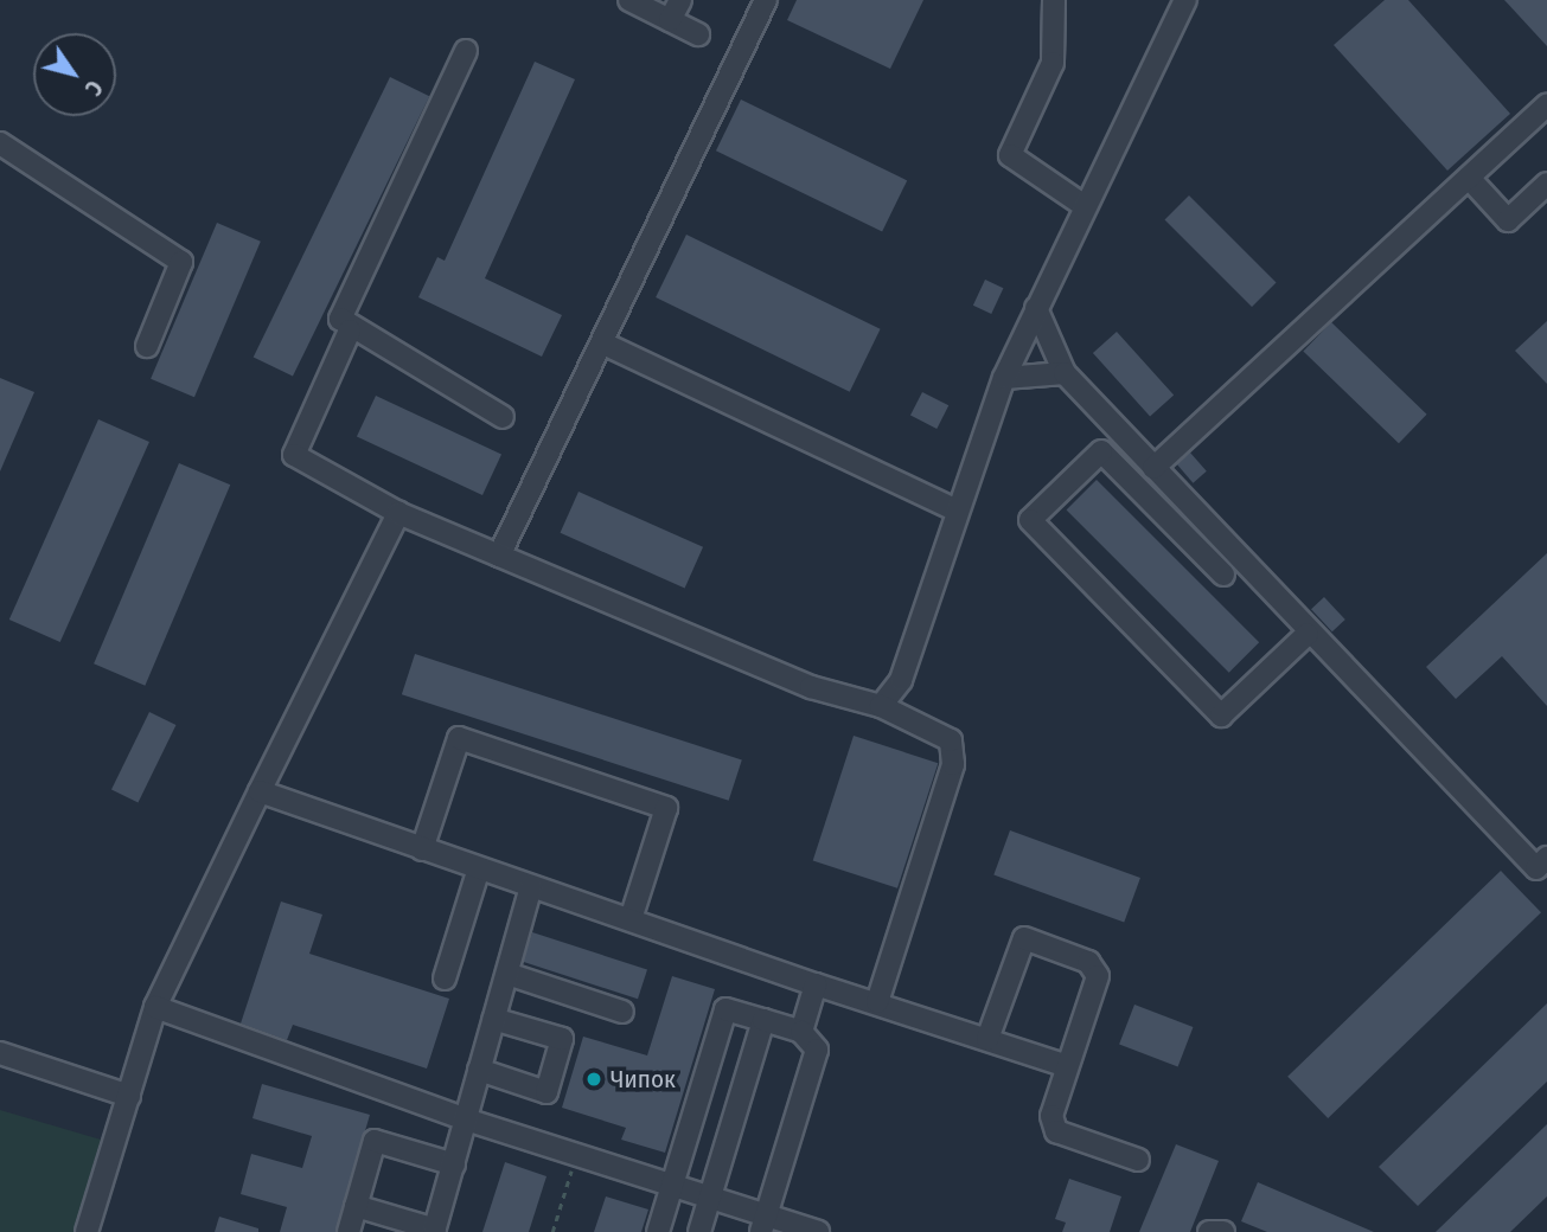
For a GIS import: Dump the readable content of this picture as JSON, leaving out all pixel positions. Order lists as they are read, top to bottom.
{
  "places": ["Чипок"],
  "north": "bottom right"
}
